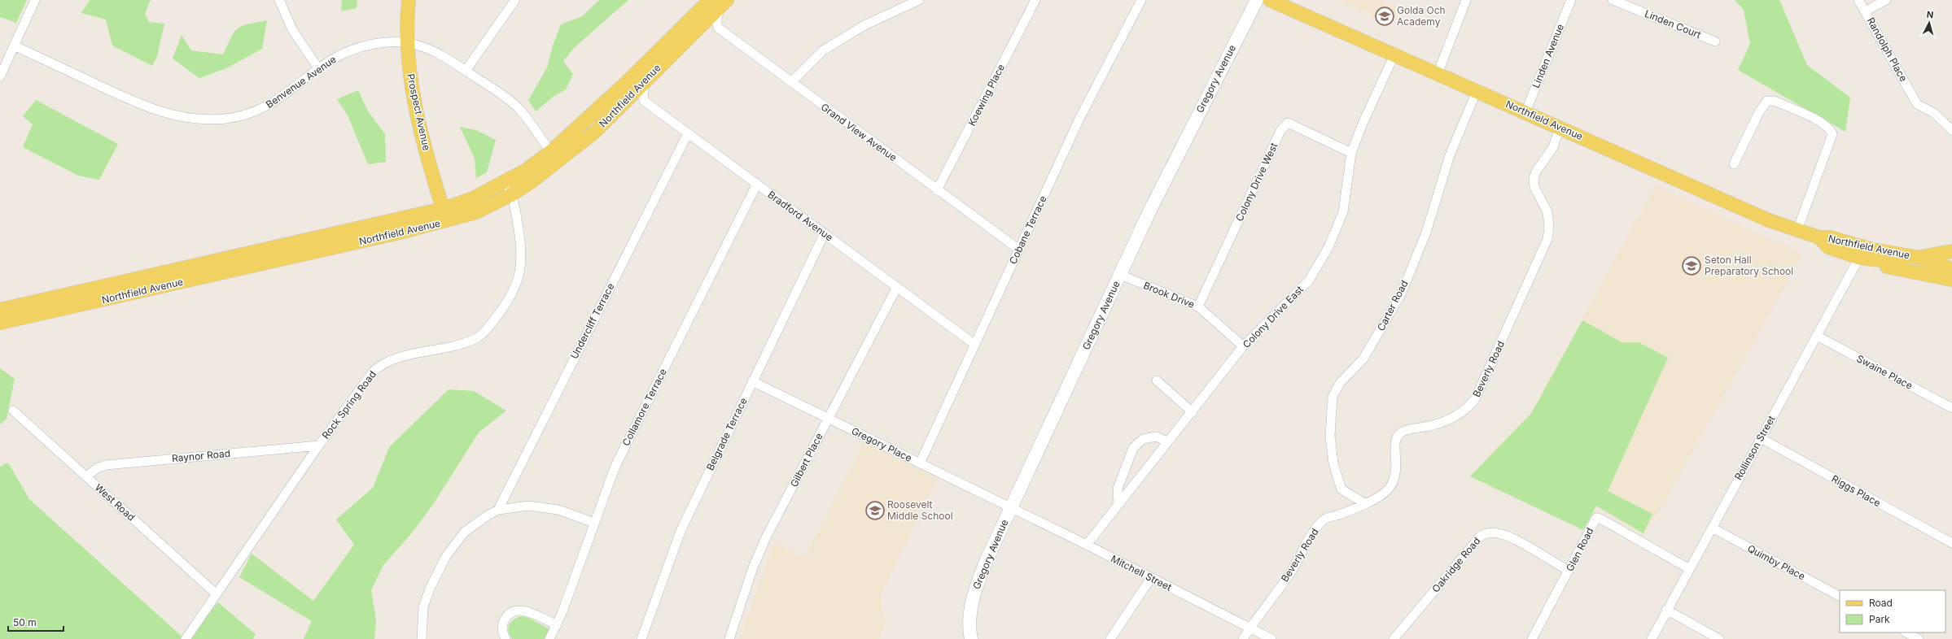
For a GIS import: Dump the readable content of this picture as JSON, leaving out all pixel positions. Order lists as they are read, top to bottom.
{
  "streets": {
    "main road": ["Gregory Avenue", "Northfield Avenue", "Prospect Avenue"],
    "street": [
      "Linden Court",
      "Randolph Place",
      "Linden Avenue",
      "Benvenue Avenue",
      "Koewing Place",
      "Grand View Avenue",
      "Colony Drive West",
      "Bradford Avenue",
      "Cobane Terrace",
      "Brook Drive",
      "Carter Road",
      "Colony Drive East",
      "Undercliff Terrace",
      "Beverly Road",
      "Swaine Place",
      "Rock Spring Road",
      "Collamore Terrace",
      "Belgrade Terrace",
      "Gregory Place",
      "Rollinson Street",
      "Raynor Road",
      "Gilbert Place",
      "Riggs Place",
      "West Road",
      "Glen Road",
      "Quimby Place",
      "Oakridge Road",
      "Mitchell Street"
    ]
  },
  "crossings": [
    ["Linden Avenue", "Northfield Avenue"],
    ["Gregory Avenue", "Brook Drive"],
    ["Gregory Avenue", "Gregory Place"],
    ["Gregory Avenue", "Mitchell Street"],
    ["Benvenue Avenue", "Northfield Avenue"],
    ["Benvenue Avenue", "Prospect Avenue"],
    ["Koewing Place", "Grand View Avenue"],
    ["Northfield Avenue", "Prospect Avenue"],
    ["Northfield Avenue", "Grand View Avenue"],
    ["Northfield Avenue", "Bradford Avenue"],
    ["Northfield Avenue", "Carter Road"],
    ["Northfield Avenue", "Colony Drive East"],
    ["Northfield Avenue", "Beverly Road"],
    ["Northfield Avenue", "Rock Spring Road"],
    ["Northfield Avenue", "Rollinson Street"],
    ["Grand View Avenue", "Cobane Terrace"],
    ["Colony Drive West", "Brook Drive"],
    ["Colony Drive West", "Colony Drive East"],
    ["Bradford Avenue", "Cobane Terrace"],
    ["Bradford Avenue", "Undercliff Terrace"],
    ["Bradford Avenue", "Collamore Terrace"],
    ["Bradford Avenue", "Belgrade Terrace"],
    ["Bradford Avenue", "Gilbert Place"],
    ["Cobane Terrace", "Gregory Place"],
    ["Brook Drive", "Colony Drive East"],
    ["Carter Road", "Beverly Road"],
    ["Colony Drive East", "Mitchell Street"],
    ["Beverly Road", "Mitchell Street"],
    ["Swaine Place", "Rollinson Street"],
    ["Rock Spring Road", "Raynor Road"],
    ["Rock Spring Road", "West Road"],
    ["Belgrade Terrace", "Gregory Place"],
    ["Gregory Place", "Gilbert Place"],
    ["Gregory Place", "Mitchell Street"],
    ["Rollinson Street", "Riggs Place"],
    ["Rollinson Street", "Glen Road"],
    ["Rollinson Street", "Quimby Place"],
    ["Raynor Road", "West Road"],
    ["Glen Road", "Oakridge Road"]
  ],
  "places": {
    "school or university": ["Golda Och Academy", "Seton Hall Preparatory School", "Roosevelt Middle School"]
  },
  "legend": ["Road", "Park"],
  "scale_bar": "50 m",
  "north": "top"
}
